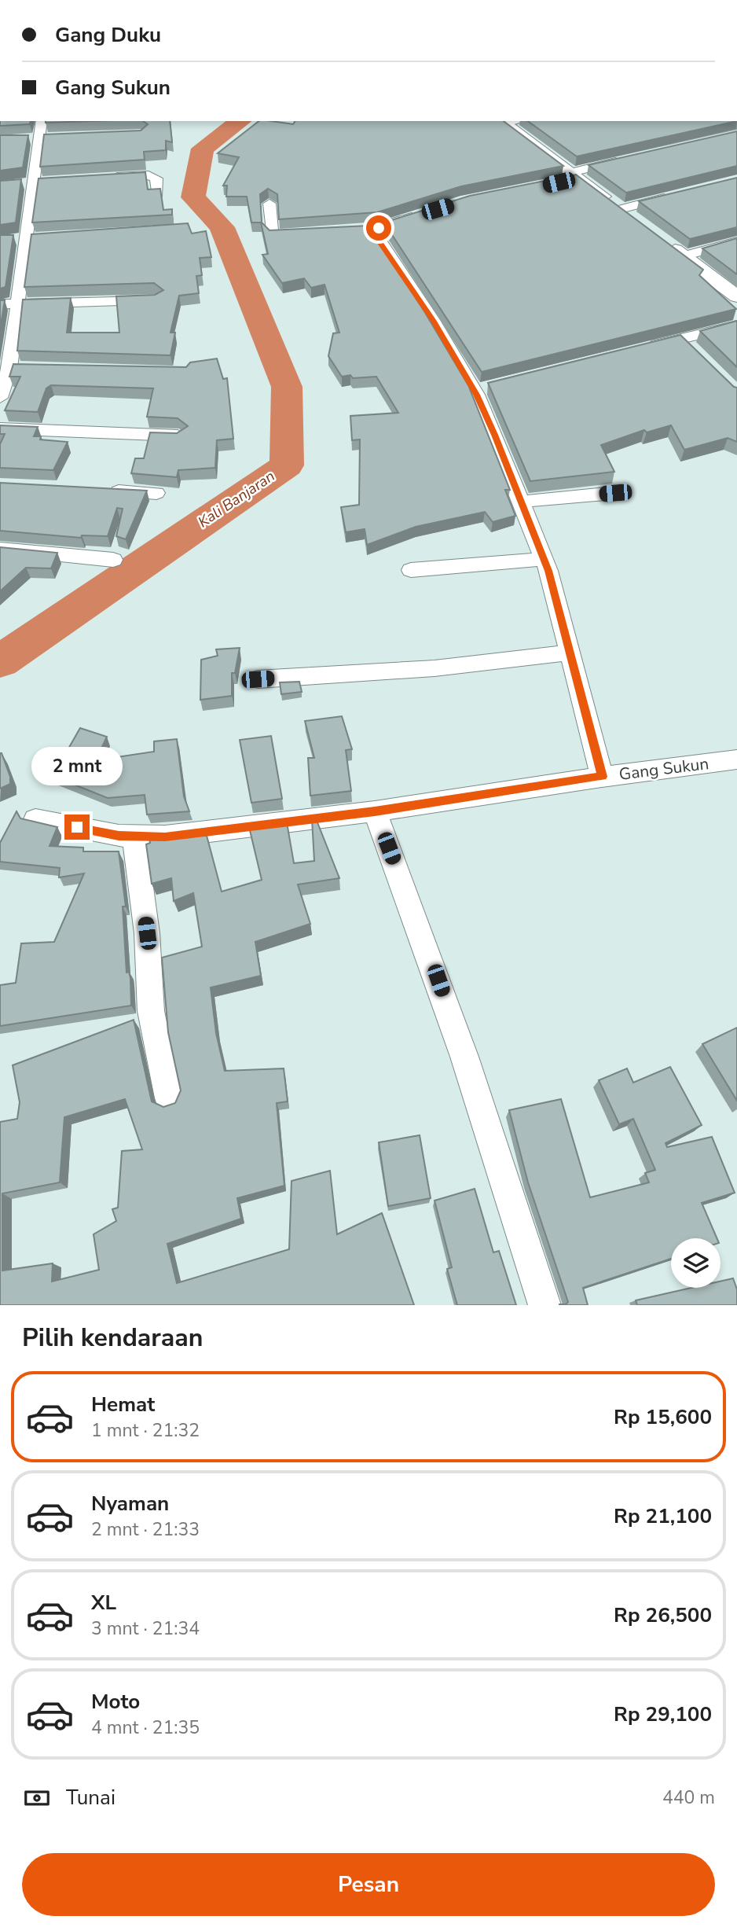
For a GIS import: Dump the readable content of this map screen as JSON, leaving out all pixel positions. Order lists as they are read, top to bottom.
{
  "streets": {
    "street": ["Gang Sukun"]
  },
  "water": ["Kali Banjaran"],
  "page": {
    "banner": ["Gang Duku", "Gang Sukun"],
    "bubble": "2 mnt",
    "heading": "Pilih kendaraan",
    "list": [
      {
        "name": "Hemat",
        "note": "1 mnt · 21:32",
        "value": "Rp 15,600"
      },
      {
        "name": "Nyaman",
        "note": "2 mnt · 21:33",
        "value": "Rp 21,100"
      },
      {
        "name": "XL",
        "note": "3 mnt · 21:34",
        "value": "Rp 26,500"
      },
      {
        "name": "Moto",
        "note": "4 mnt · 21:35",
        "value": "Rp 29,100"
      }
    ],
    "pay": ["Tunai", "440 m"],
    "buttons": "Pesan"
  }
}
